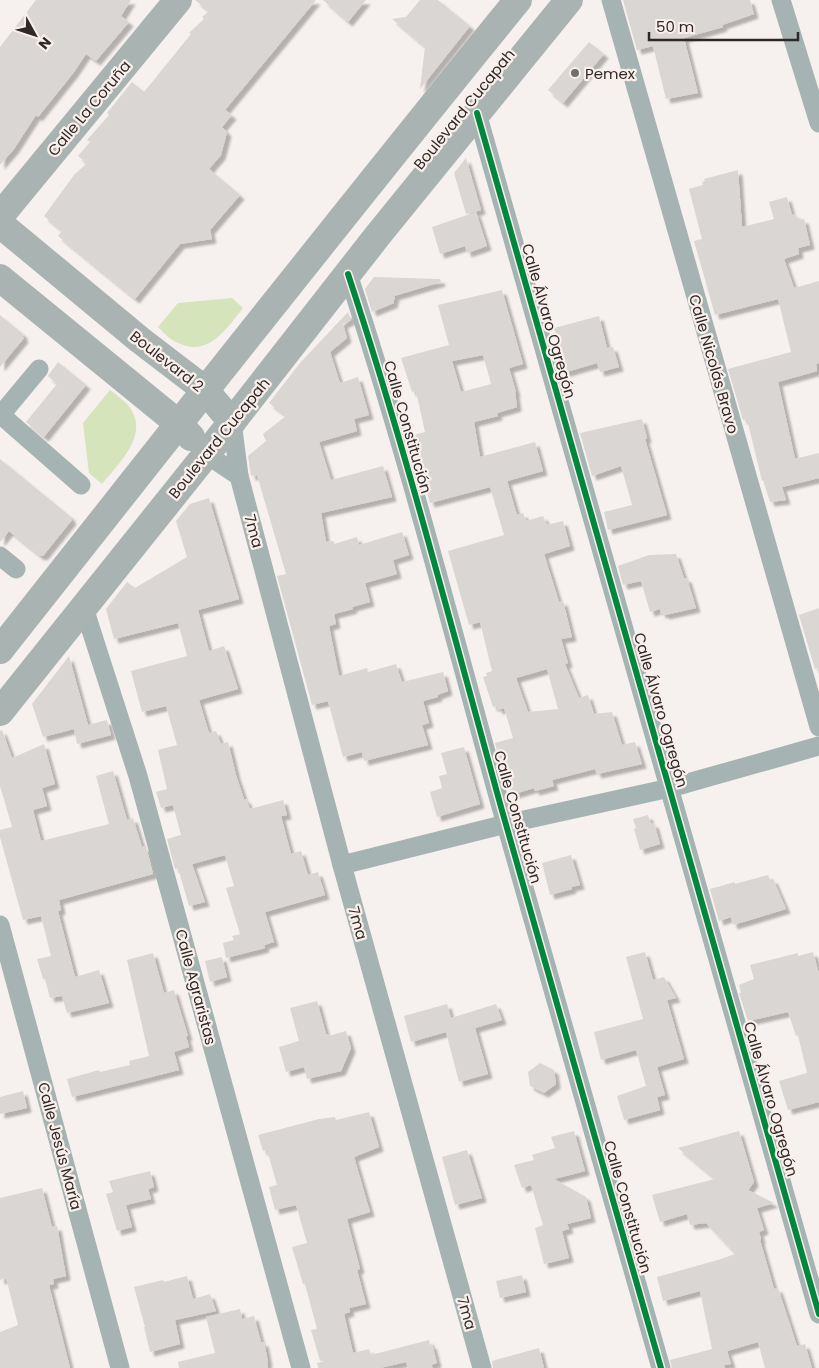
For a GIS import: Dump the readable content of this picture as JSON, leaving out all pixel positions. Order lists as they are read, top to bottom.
{
  "streets": {
    "main road": ["Calle La Coruña", "Boulevard Cucapah", "Boulevard 2"],
    "street": [
      "Calle Álvaro Ogregón",
      "Calle Nicolás Bravo",
      "Calle Constitución",
      "7ma",
      "Calle Agraristas",
      "Calle Jesús María"
    ]
  },
  "crossings": [
    ["Boulevard Cucapah", "Calle Álvaro Ogregón"],
    ["Boulevard Cucapah", "Boulevard 2"],
    ["Boulevard Cucapah", "Calle Constitución"],
    ["Boulevard Cucapah", "Calle Agraristas"]
  ],
  "places": ["Pemex"],
  "scale_bar": "50 m",
  "north": "bottom right"
}
